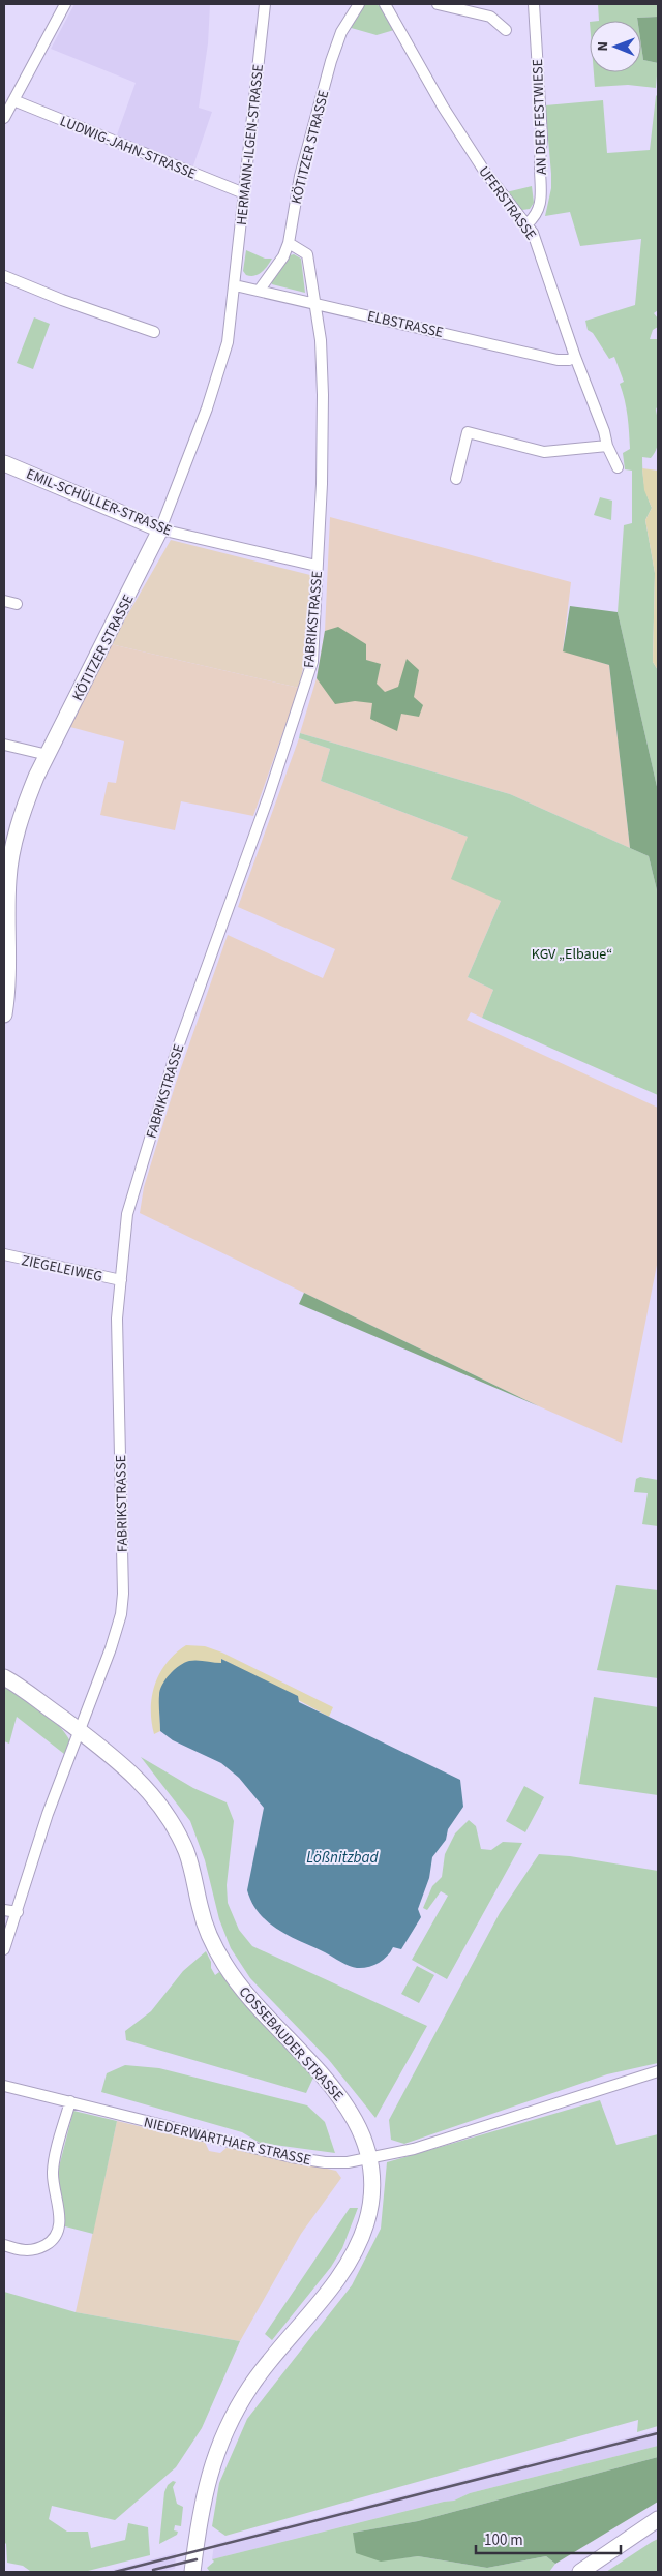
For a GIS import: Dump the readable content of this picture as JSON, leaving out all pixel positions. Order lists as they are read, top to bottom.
{
  "streets": {
    "street": [
      "AN DER FESTWIESE",
      "HERMANN-ILGEN-STRASSE",
      "LUDWIG-JAHN-STRASSE",
      "KÖTITZER STRASSE",
      "UFERSTRASSE",
      "ELBSTRASSE",
      "EMIL-SCHÜLLER-STRASSE",
      "FABRIKSTRASSE",
      "ZIEGELEIWEG",
      "COSSEBAUDER STRASSE",
      "NIEDERWARTHAER STRASSE"
    ]
  },
  "crossings": [
    ["AN DER FESTWIESE", "UFERSTRASSE"],
    ["HERMANN-ILGEN-STRASSE", "LUDWIG-JAHN-STRASSE"],
    ["HERMANN-ILGEN-STRASSE", "KÖTITZER STRASSE"],
    ["HERMANN-ILGEN-STRASSE", "ELBSTRASSE"],
    ["KÖTITZER STRASSE", "ELBSTRASSE"],
    ["KÖTITZER STRASSE", "EMIL-SCHÜLLER-STRASSE"],
    ["KÖTITZER STRASSE", "FABRIKSTRASSE"],
    ["UFERSTRASSE", "ELBSTRASSE"],
    ["ELBSTRASSE", "FABRIKSTRASSE"],
    ["EMIL-SCHÜLLER-STRASSE", "FABRIKSTRASSE"],
    ["FABRIKSTRASSE", "ZIEGELEIWEG"],
    ["FABRIKSTRASSE", "COSSEBAUDER STRASSE"],
    ["COSSEBAUDER STRASSE", "NIEDERWARTHAER STRASSE"]
  ],
  "water": ["Lößnitzbad"],
  "parks": ["KGV „Elbaue“"],
  "scale_bar": "100 m",
  "north": "left"
}
